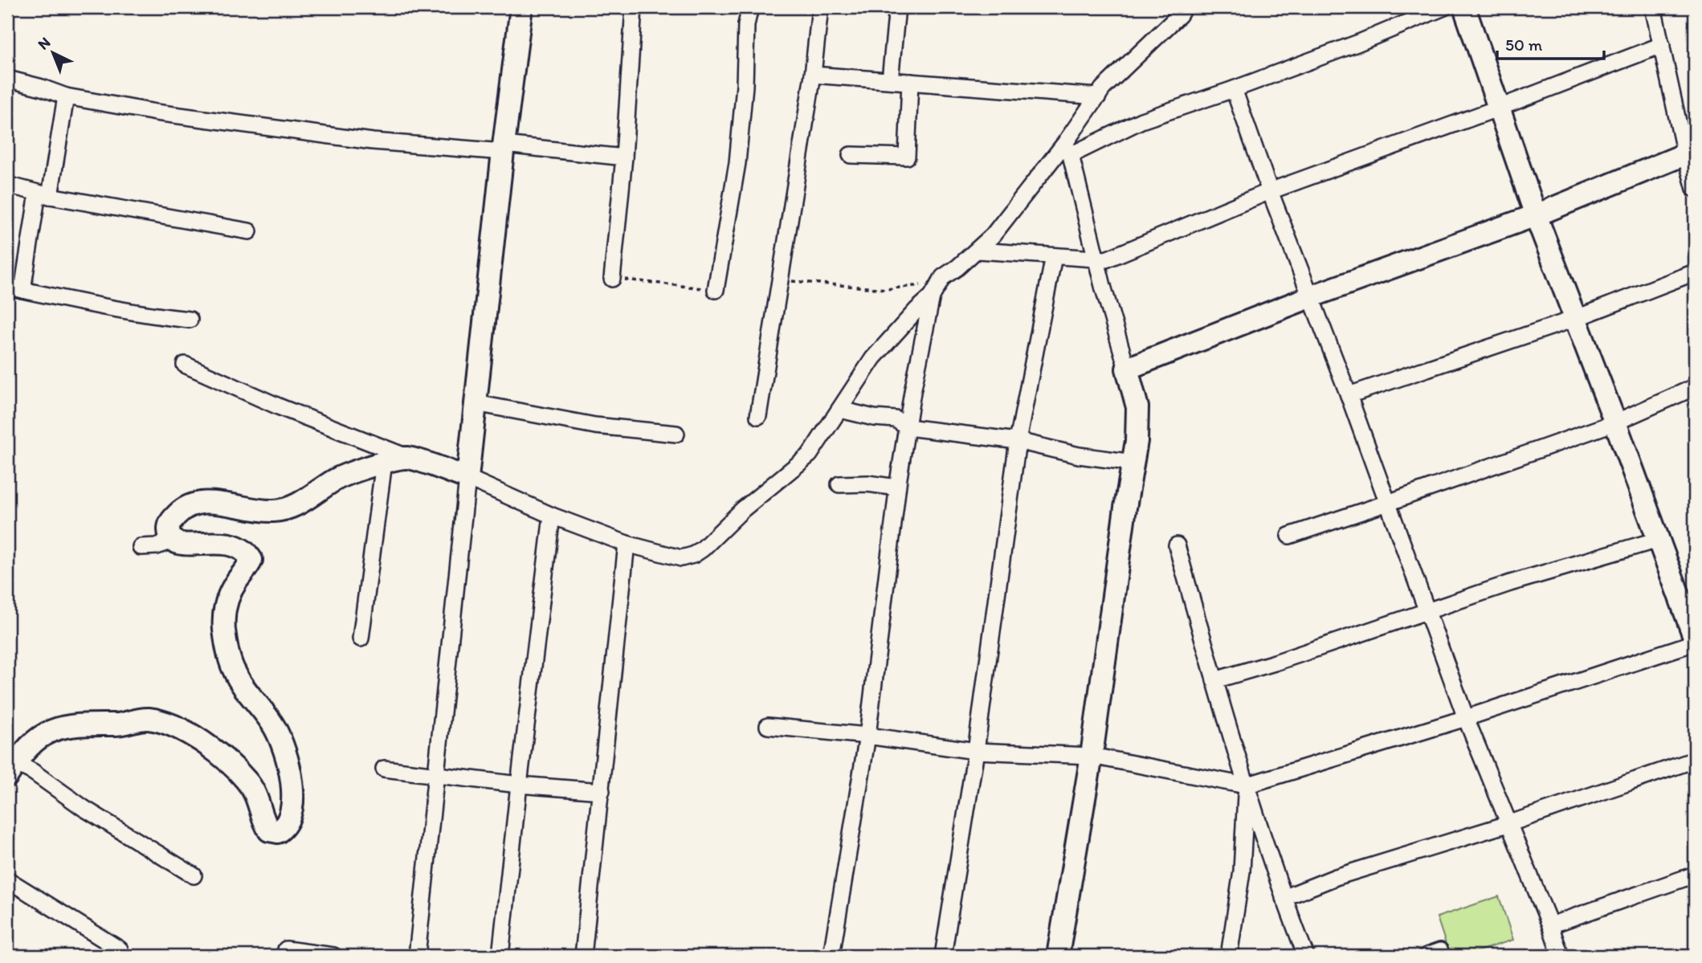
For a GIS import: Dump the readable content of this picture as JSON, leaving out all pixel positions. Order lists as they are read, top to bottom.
{
  "scale_bar": "50 m",
  "north": "top left"
}
